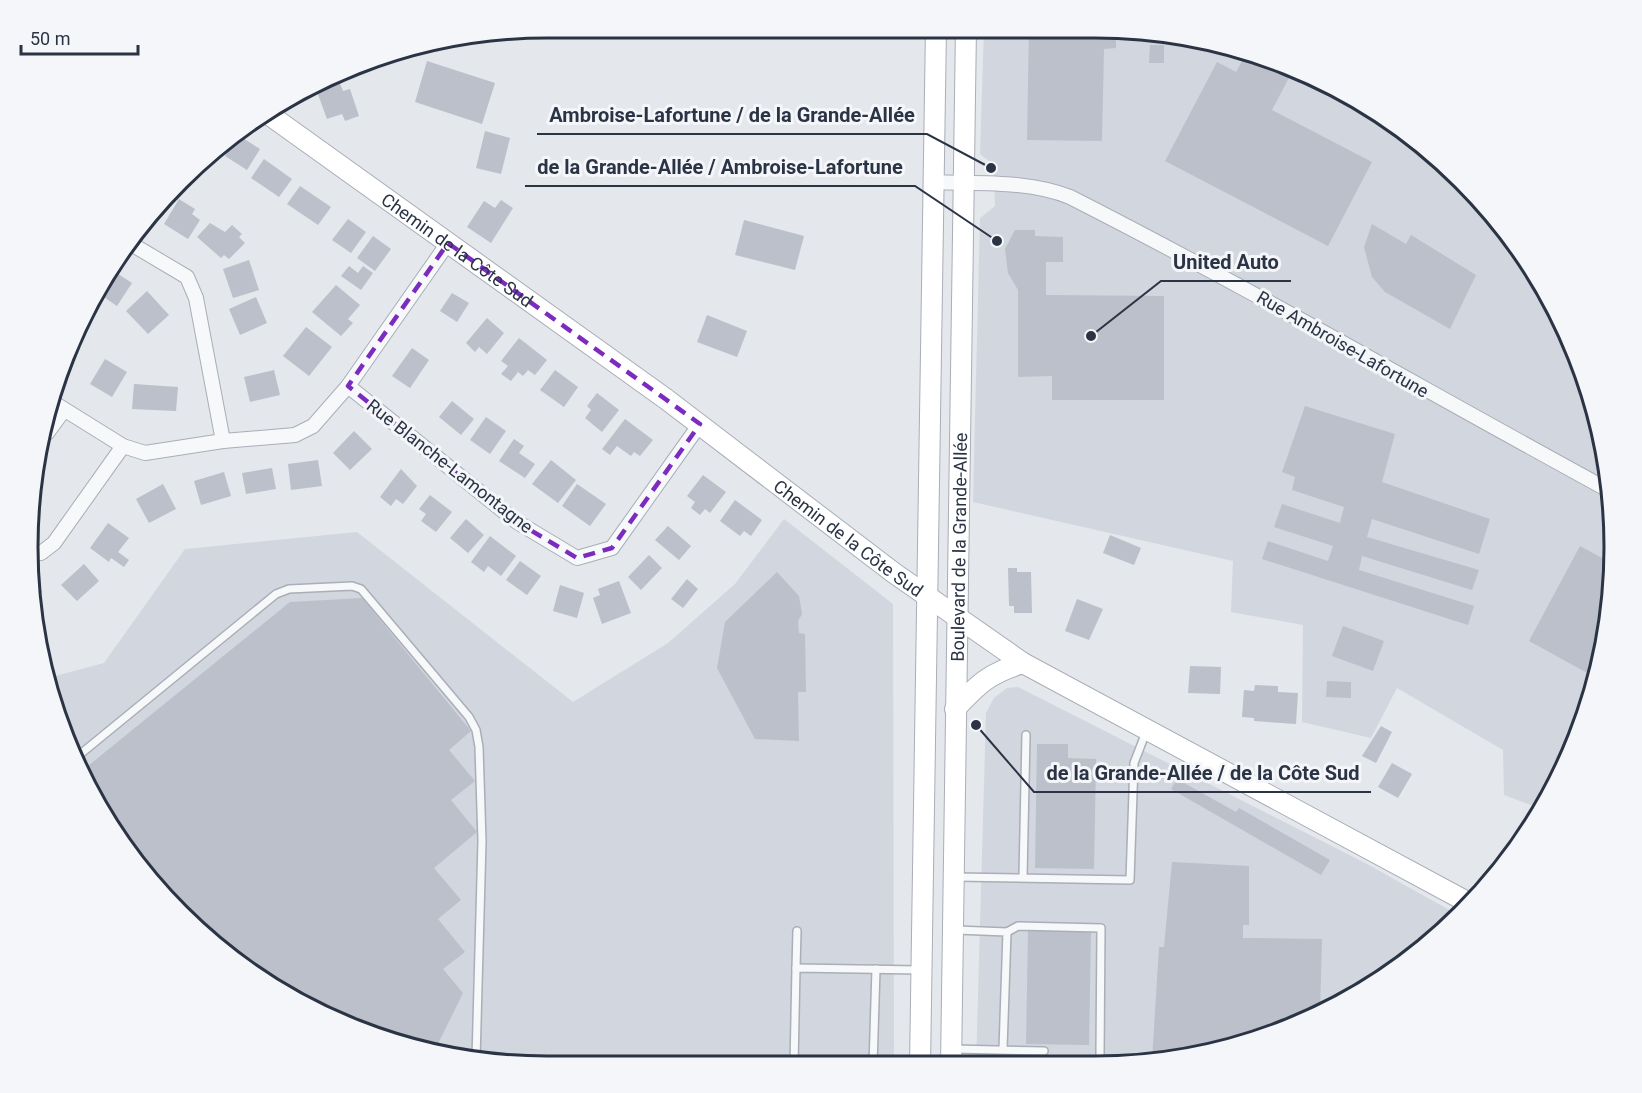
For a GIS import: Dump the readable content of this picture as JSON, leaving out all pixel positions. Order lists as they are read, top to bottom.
{
  "streets": {
    "street": [
      "Chemin de la Côte Sud",
      "Rue Ambroise-Lafortune",
      "Rue Blanche-Lamontagne",
      "Boulevard de la Grande-Allée"
    ]
  },
  "crossings": [
    ["Chemin de la Côte Sud", "Rue Blanche-Lamontagne"],
    ["Chemin de la Côte Sud", "Boulevard de la Grande-Allée"],
    ["Rue Ambroise-Lafortune", "Boulevard de la Grande-Allée"]
  ],
  "places": [
    "Ambroise-Lafortune / de la Grande-Allée",
    "de la Grande-Allée / Ambroise-Lafortune",
    "United Auto",
    "de la Grande-Allée / de la Côte Sud"
  ],
  "scale_bar": "50 m"
}
